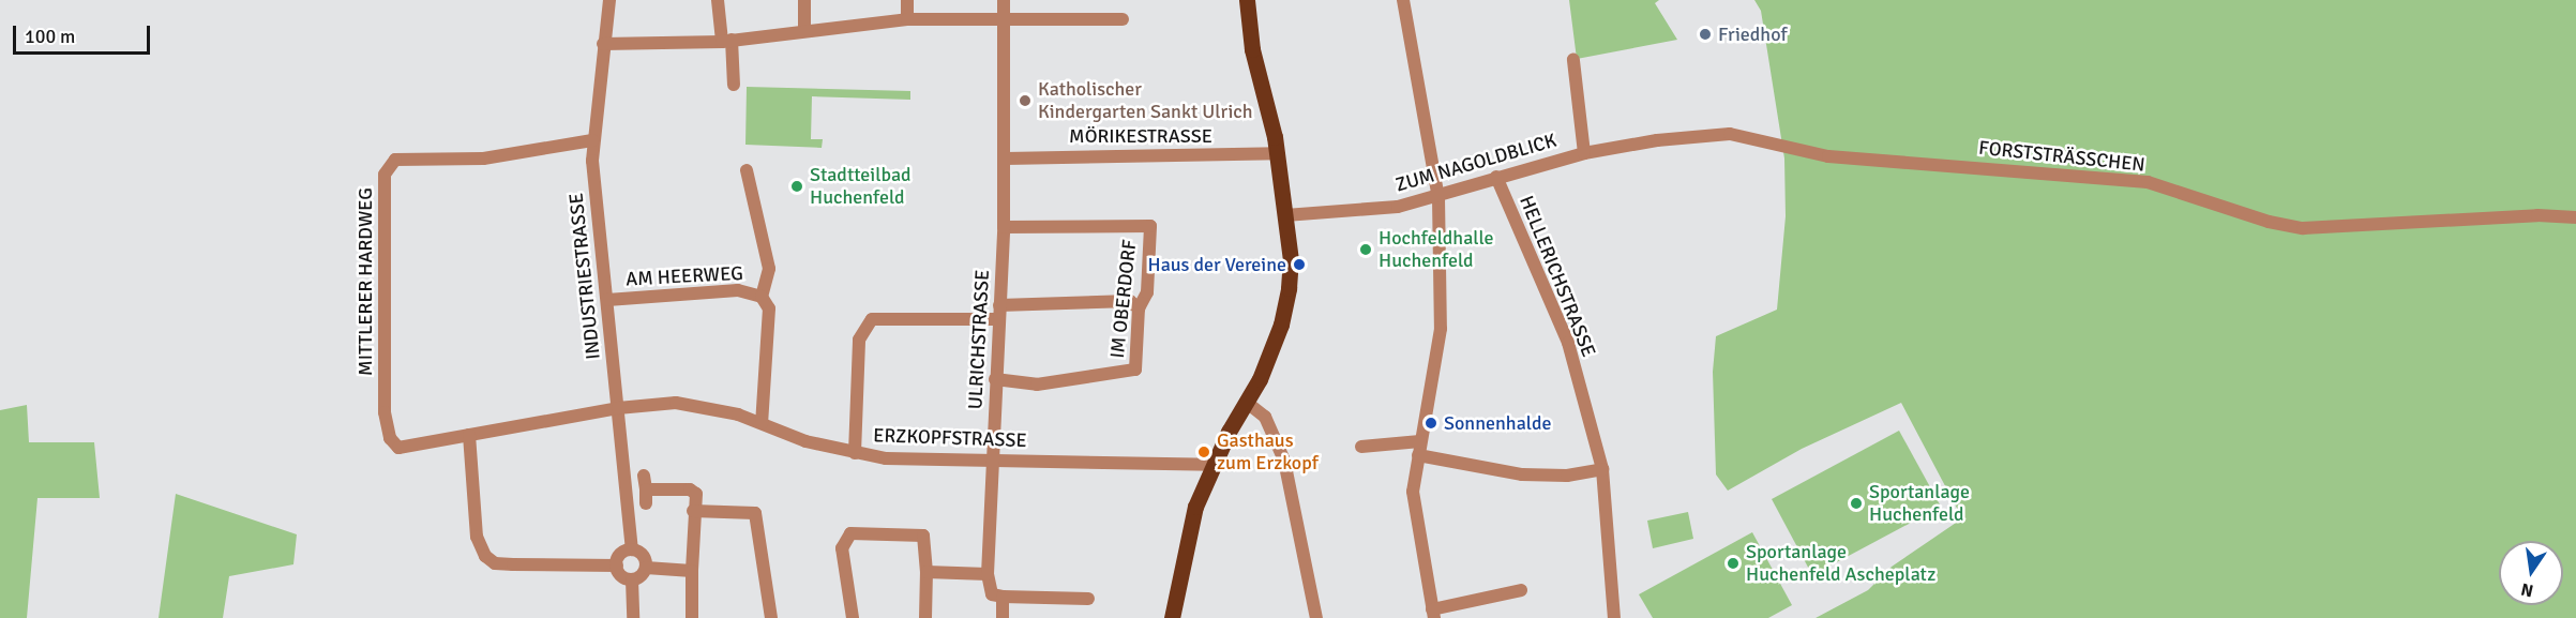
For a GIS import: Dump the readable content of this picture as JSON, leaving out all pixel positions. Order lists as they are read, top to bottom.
{
  "streets": {
    "street": [
      "MÖRIKESTRASSE",
      "FORSTSTRÄSSCHEN",
      "ZUM NAGOLDBLICK",
      "INDUSTRIESTRASSE",
      "AM HEERWEG",
      "HELLERICHSTRASSE",
      "MITTLERER HARDWEG",
      "IM OBERDORF",
      "ULRICHSTRASSE",
      "ERZKOPFSTRASSE"
    ]
  },
  "crossings": [
    ["MÖRIKESTRASSE", "ULRICHSTRASSE"],
    ["FORSTSTRÄSSCHEN", "ZUM NAGOLDBLICK"],
    ["ZUM NAGOLDBLICK", "HELLERICHSTRASSE"],
    ["INDUSTRIESTRASSE", "AM HEERWEG"],
    ["INDUSTRIESTRASSE", "MITTLERER HARDWEG"],
    ["INDUSTRIESTRASSE", "ERZKOPFSTRASSE"],
    ["AM HEERWEG", "ERZKOPFSTRASSE"],
    ["MITTLERER HARDWEG", "ERZKOPFSTRASSE"],
    ["IM OBERDORF", "ULRICHSTRASSE"],
    ["ULRICHSTRASSE", "ERZKOPFSTRASSE"]
  ],
  "places": [
    "Friedhof",
    "Katholischer Kindergarten Sankt Ulrich",
    "Stadtteilbad Huchenfeld",
    "Hochfeldhalle Huchenfeld",
    "Haus der Vereine",
    "Sonnenhalde",
    "Gasthaus zum Erzkopf",
    "Sportanlage Huchenfeld",
    "Sportanlage Huchenfeld Ascheplatz"
  ],
  "scale_bar": "100 m",
  "north": "bottom"
}
